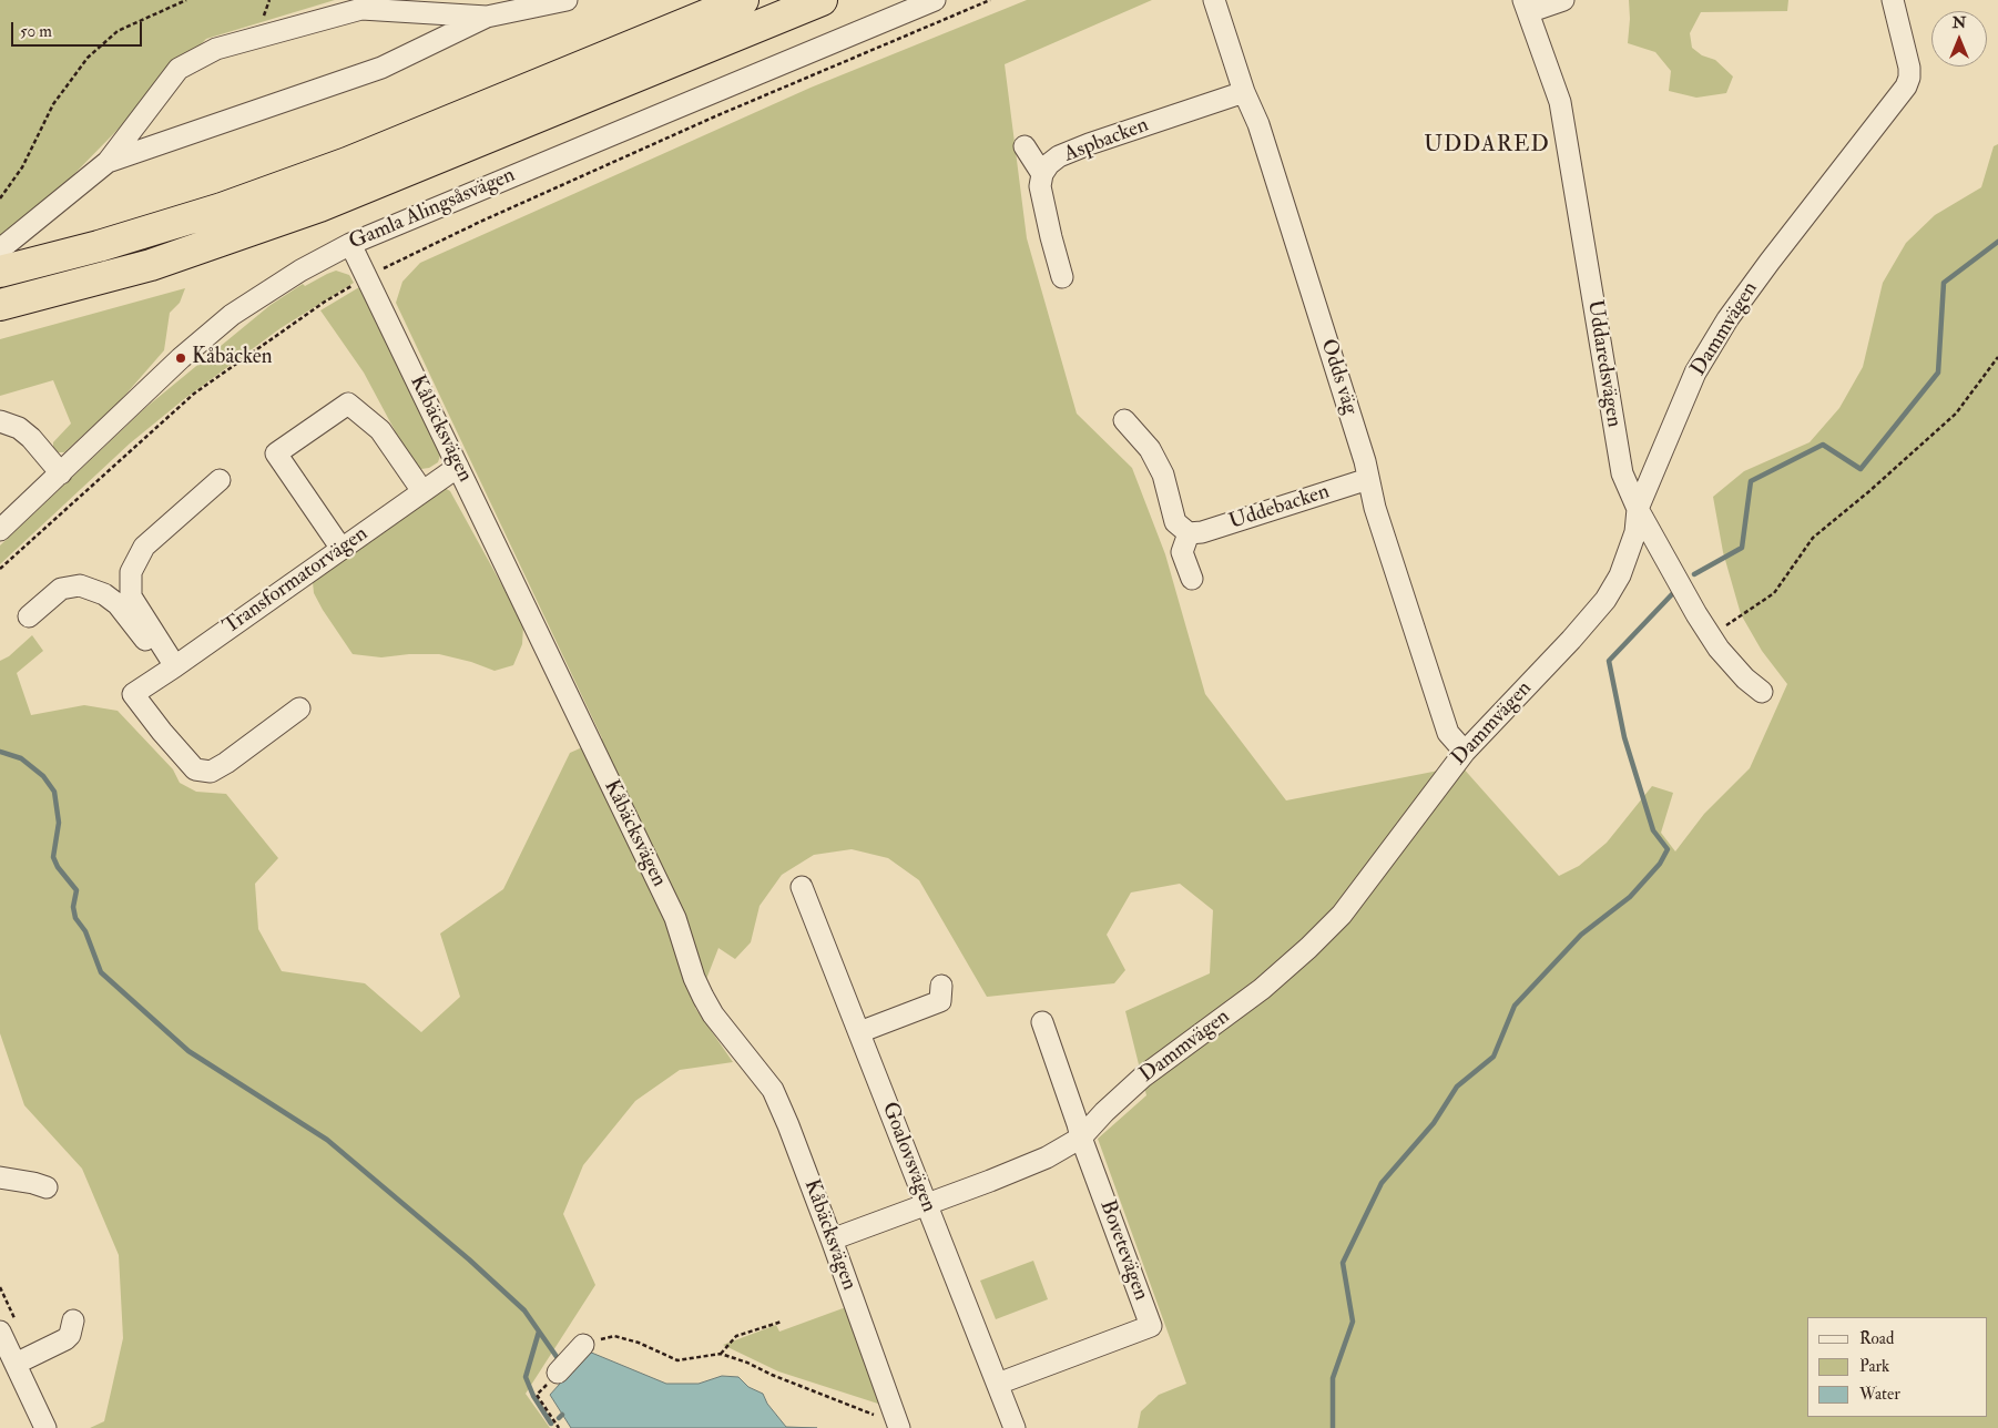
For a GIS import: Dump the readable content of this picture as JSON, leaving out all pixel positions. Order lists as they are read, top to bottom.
{
  "streets": {
    "street": [
      "Aspbacken",
      "Gamla Alingsåsvägen",
      "Dammvägen",
      "Uddaredsvägen",
      "Odds väg",
      "Kåbäcksvägen",
      "Uddebacken",
      "Transformatorvägen",
      "Goalovsvägen",
      "Bovetevägen"
    ]
  },
  "crossings": [
    ["Aspbacken", "Odds väg"],
    ["Gamla Alingsåsvägen", "Kåbäcksvägen"],
    ["Dammvägen", "Uddaredsvägen"],
    ["Dammvägen", "Odds väg"],
    ["Dammvägen", "Kåbäcksvägen"],
    ["Dammvägen", "Goalovsvägen"],
    ["Dammvägen", "Bovetevägen"],
    ["Odds väg", "Uddebacken"],
    ["Kåbäcksvägen", "Transformatorvägen"],
    ["Goalovsvägen", "Bovetevägen"]
  ],
  "districts": ["UDDARED"],
  "places": ["Kåbäcken"],
  "legend": ["Road", "Park", "Water"],
  "scale_bar": "50 m",
  "north": "top"
}
